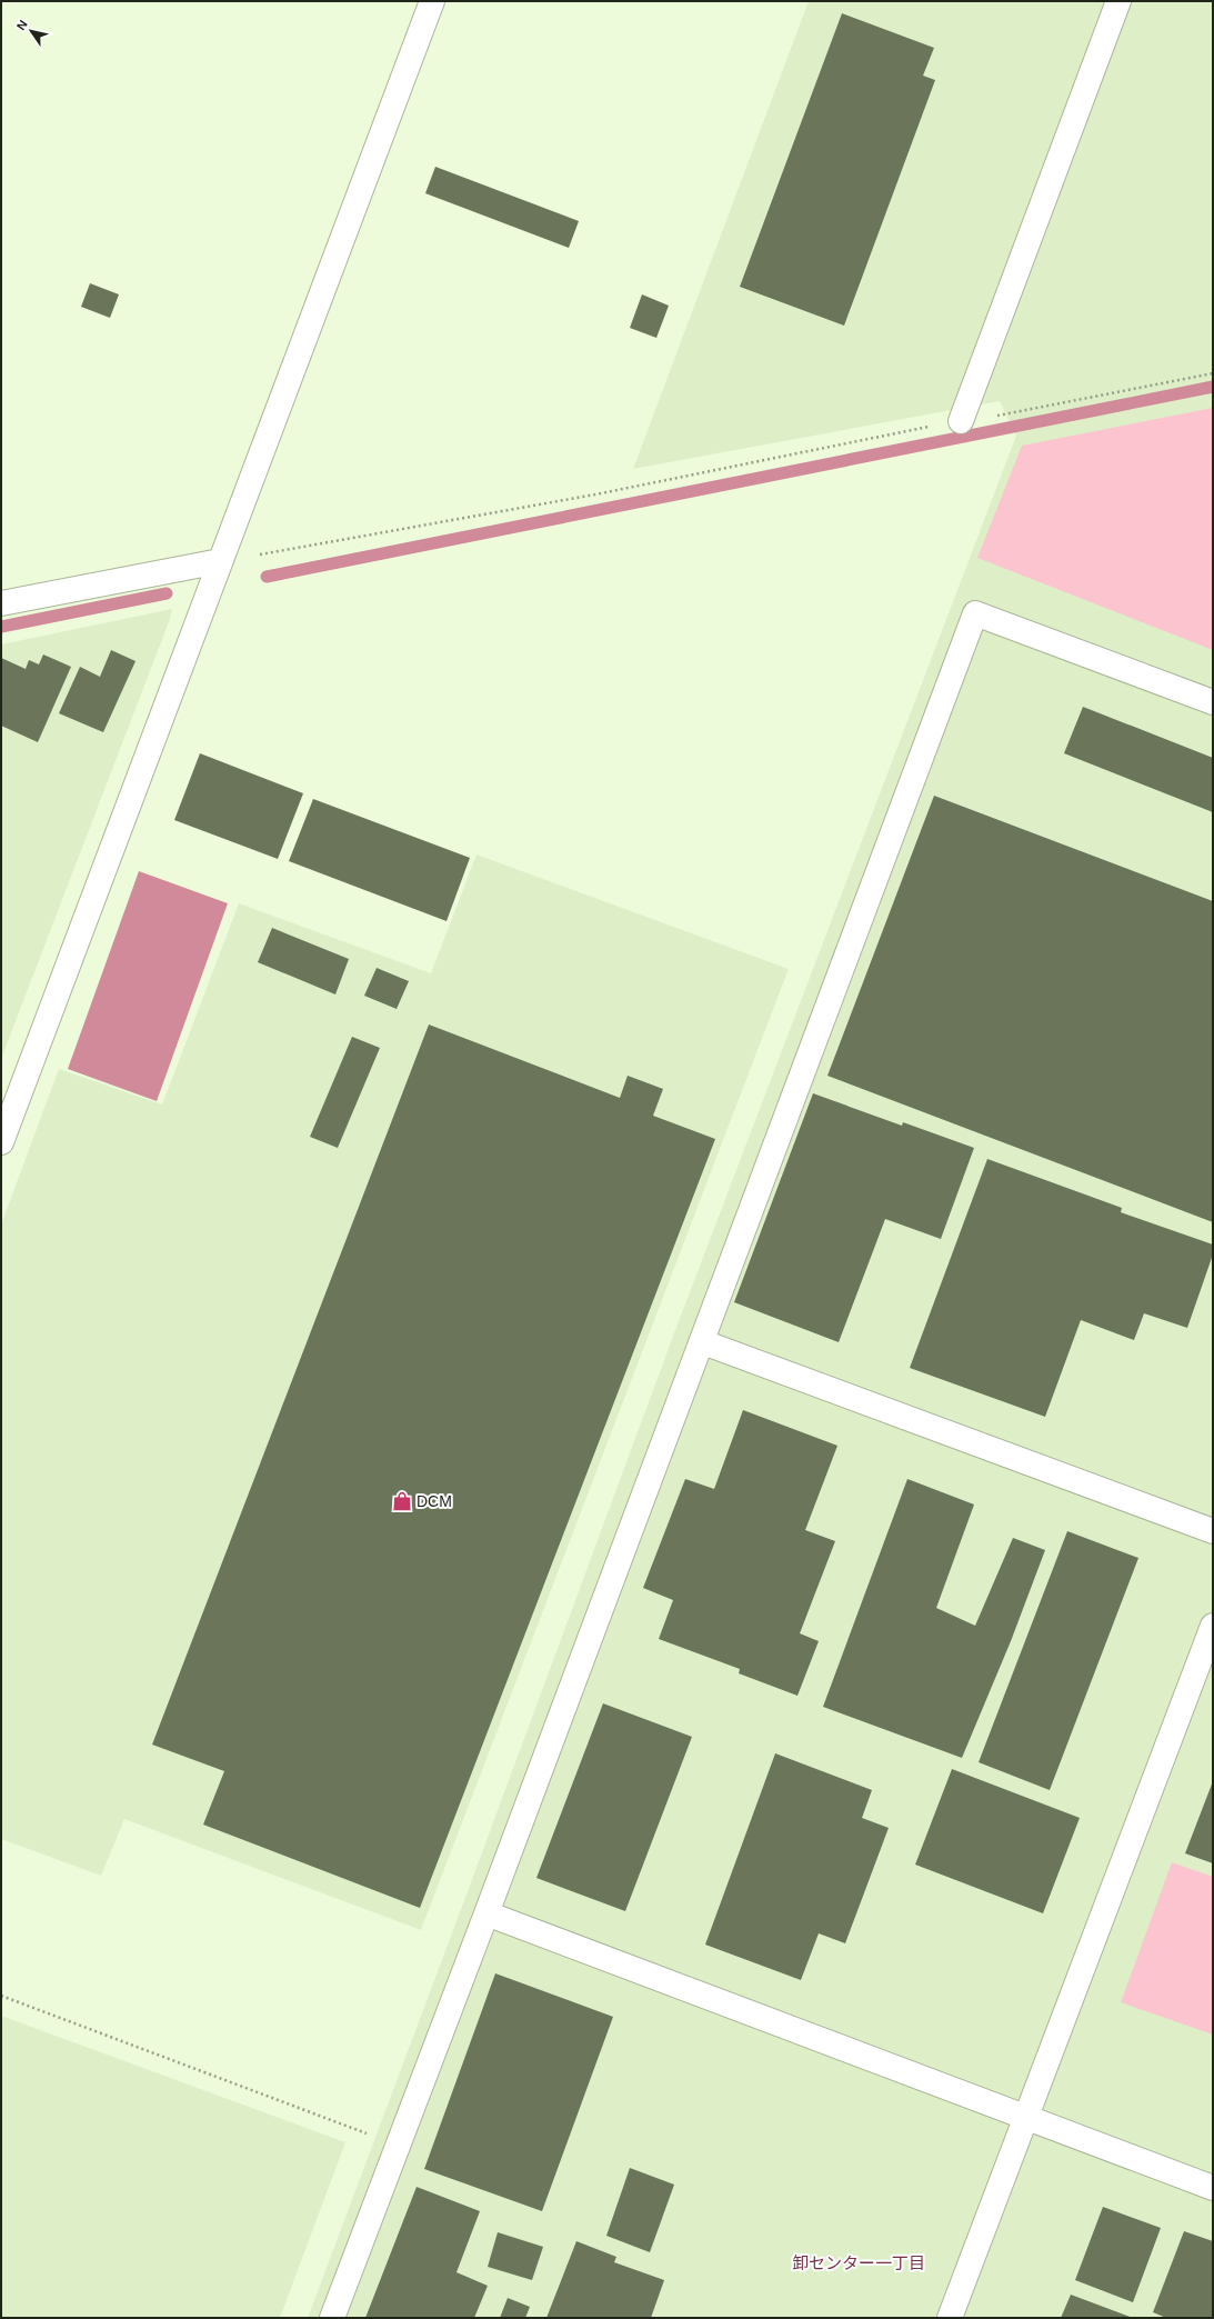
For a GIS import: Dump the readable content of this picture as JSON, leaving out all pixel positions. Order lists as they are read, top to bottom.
{
  "districts": ["卸センター一丁目"],
  "places": {
    "shop": ["DCM"]
  },
  "north": "top left"
}
